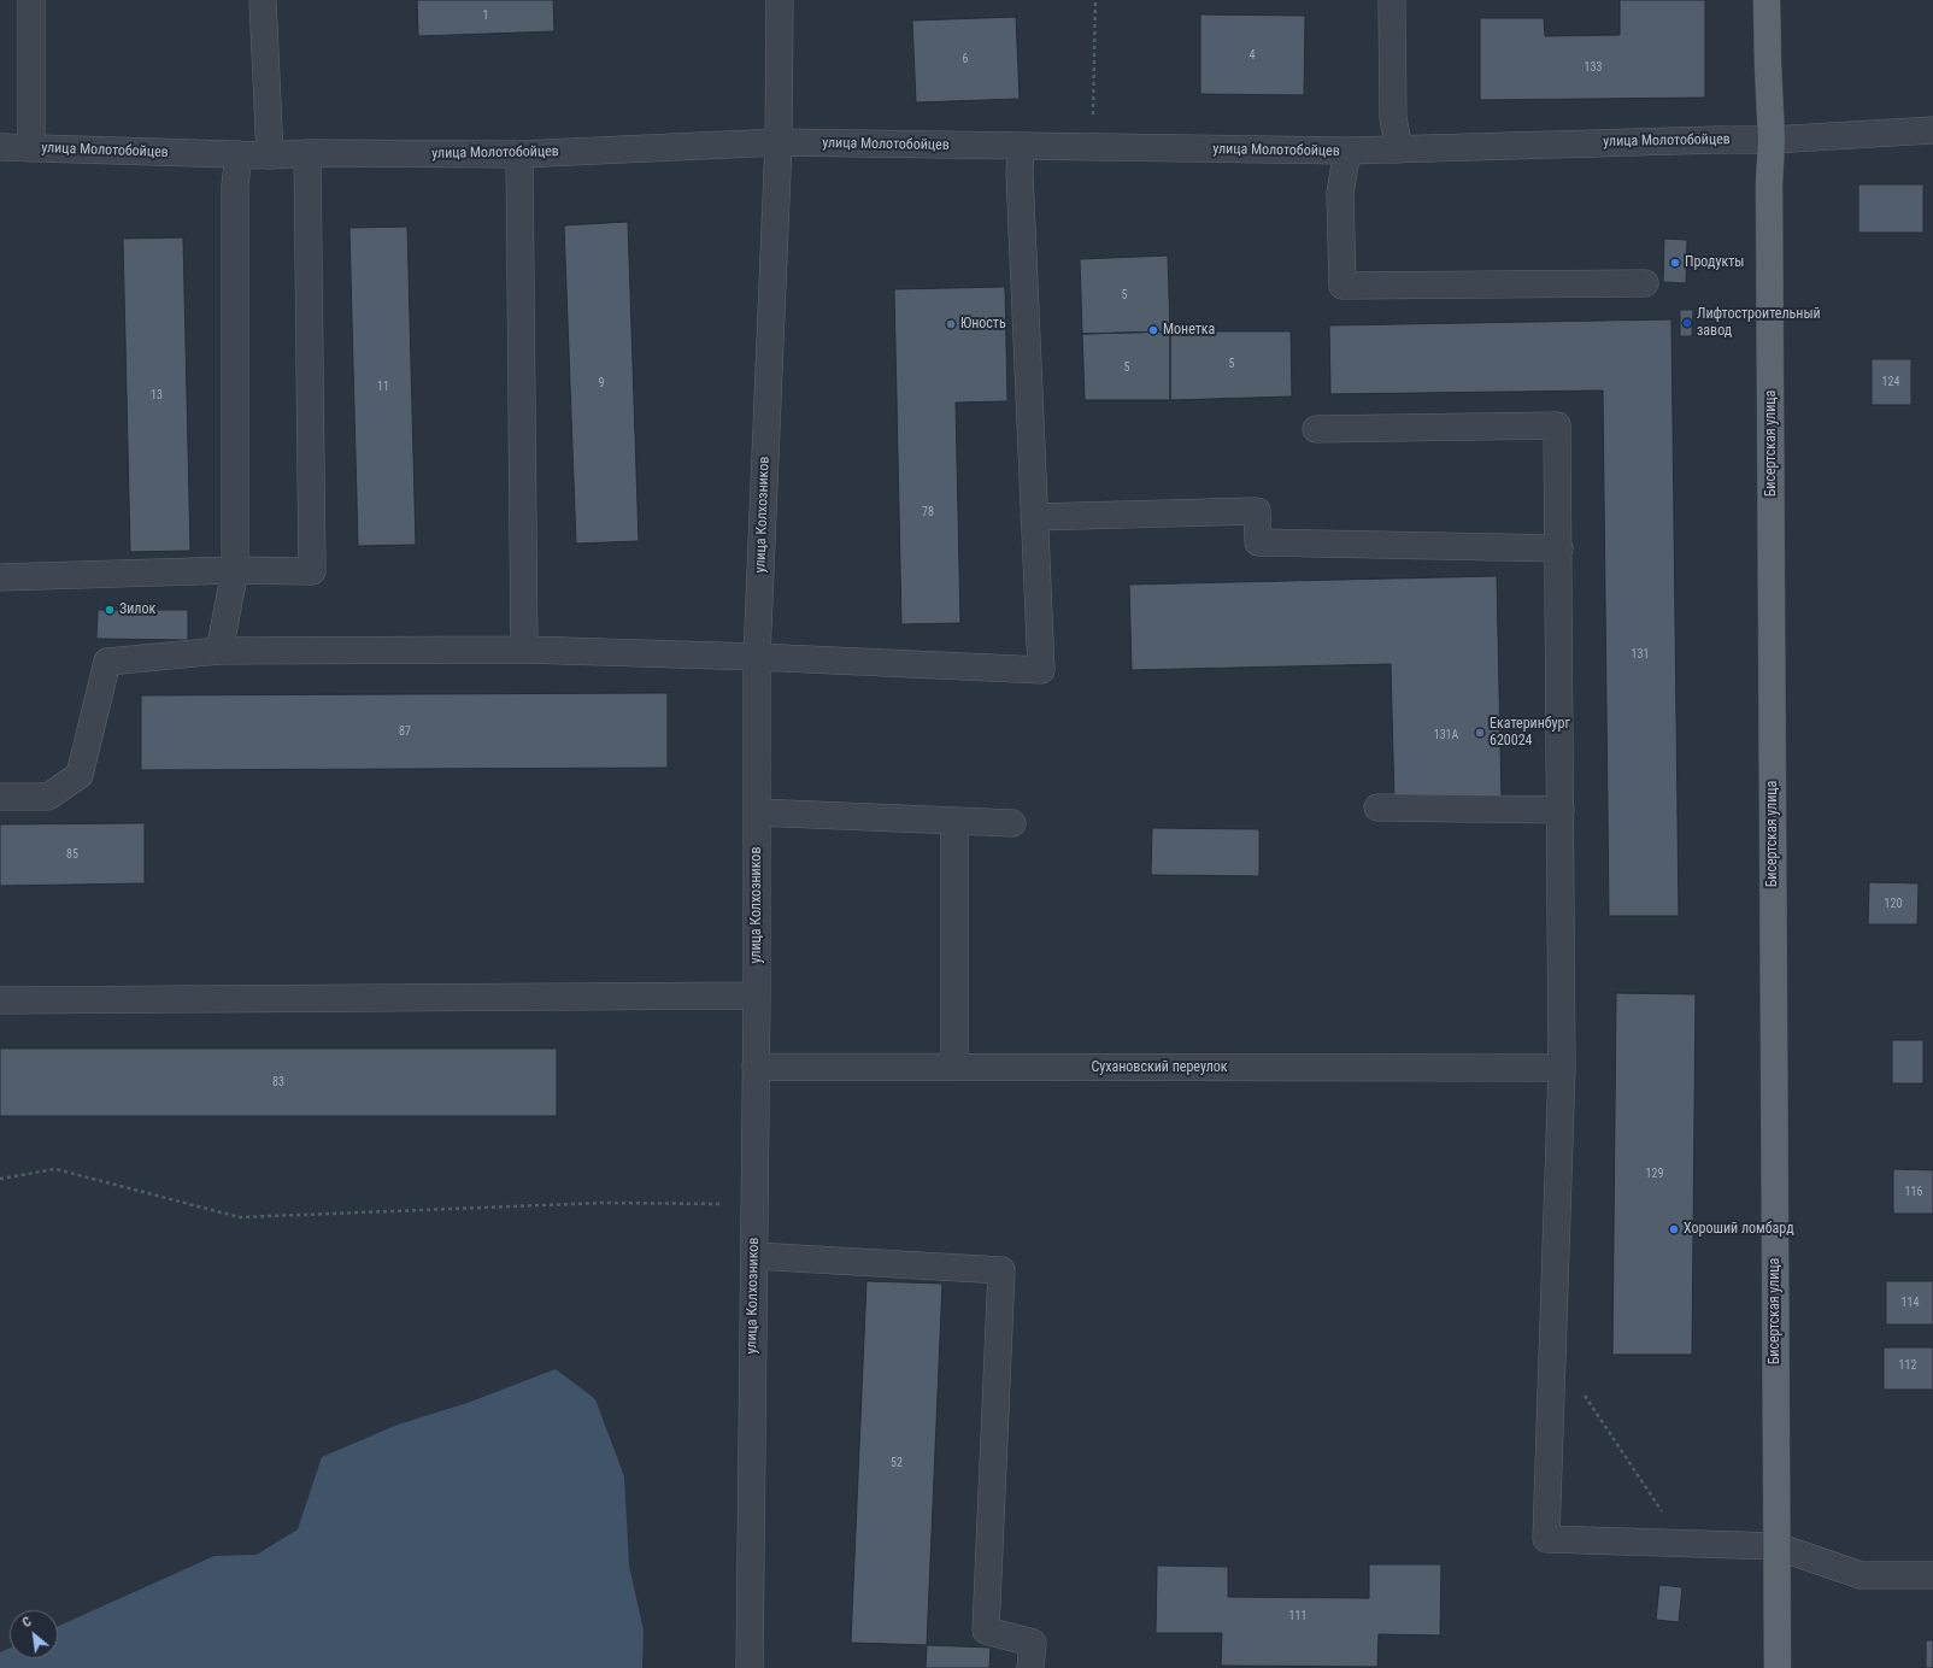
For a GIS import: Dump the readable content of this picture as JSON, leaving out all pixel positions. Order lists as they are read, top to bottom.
{
  "streets": {
    "main road": ["Бисертская улица"],
    "street": ["улица Молотобойцев", "улица Колхозников", "Сухановский переулок"]
  },
  "crossings": [
    ["улица Молотобойцев", "Бисертская улица"],
    ["улица Молотобойцев", "улица Колхозников"],
    ["улица Колхозников", "Сухановский переулок"]
  ],
  "places": [
    "Продукты",
    "Лифтостроительный завод",
    "Юность",
    "Монетка",
    "Зилок",
    "Екатеринбург 620024",
    "Хороший ломбард"
  ],
  "house_numbers": [
    "1",
    "4",
    "6",
    "133",
    "5",
    "5",
    "5",
    "124",
    "9",
    "11",
    "13",
    "78",
    "131",
    "87",
    "131А",
    "85",
    "120",
    "83",
    "129",
    "116",
    "114",
    "112",
    "52",
    "111"
  ],
  "north": "top left"
}
